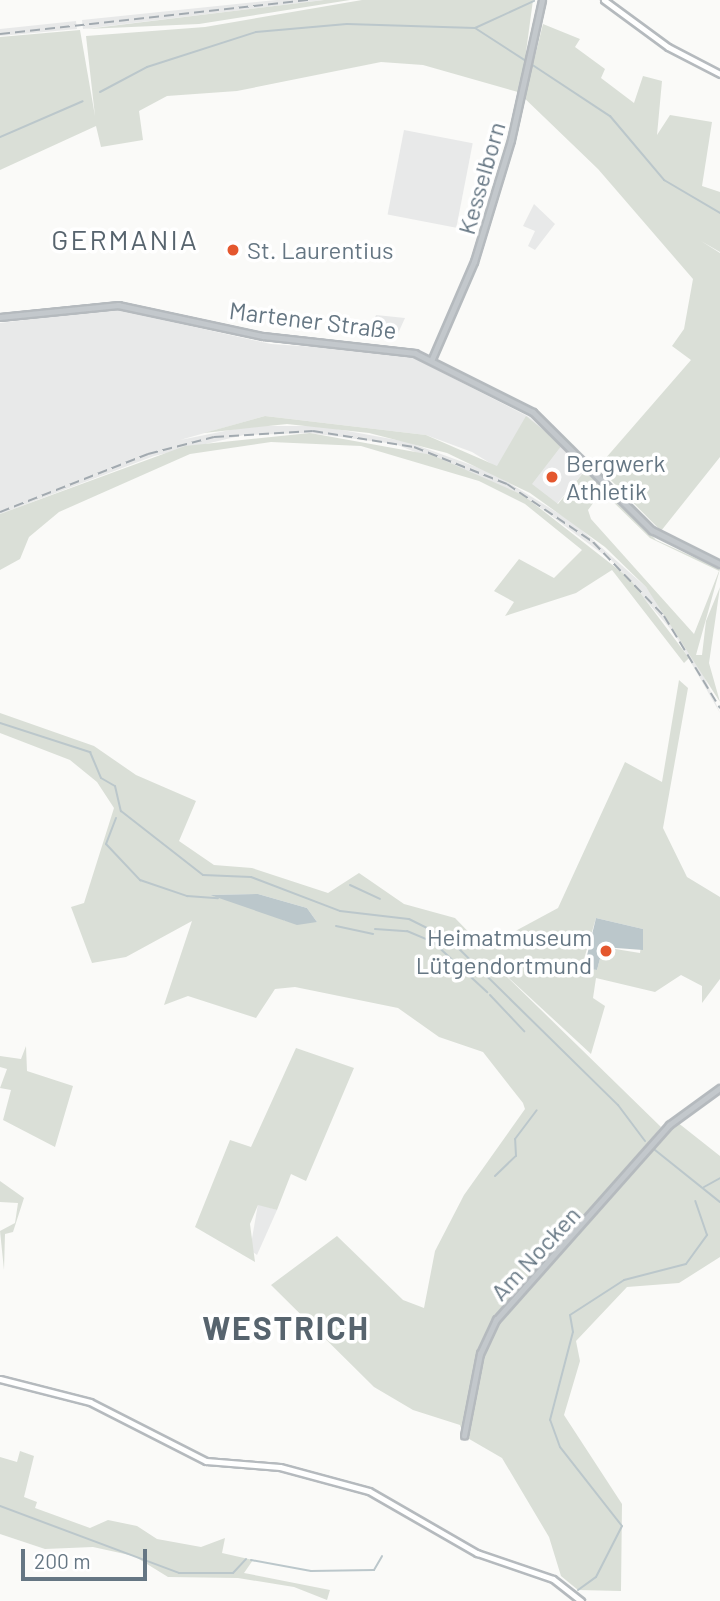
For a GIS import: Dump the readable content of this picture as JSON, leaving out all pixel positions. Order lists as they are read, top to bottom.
{
  "streets": {
    "street": ["Kesselborn", "Martener Straße", "Am Nocken"]
  },
  "crossings": [
    ["Kesselborn", "Martener Straße"]
  ],
  "districts": ["GERMANIA", "WESTRICH"],
  "places": ["St. Laurentius", "Bergwerk Athletik", "Heimatmuseum Lütgendortmund"],
  "scale_bar": "200 m"
}
